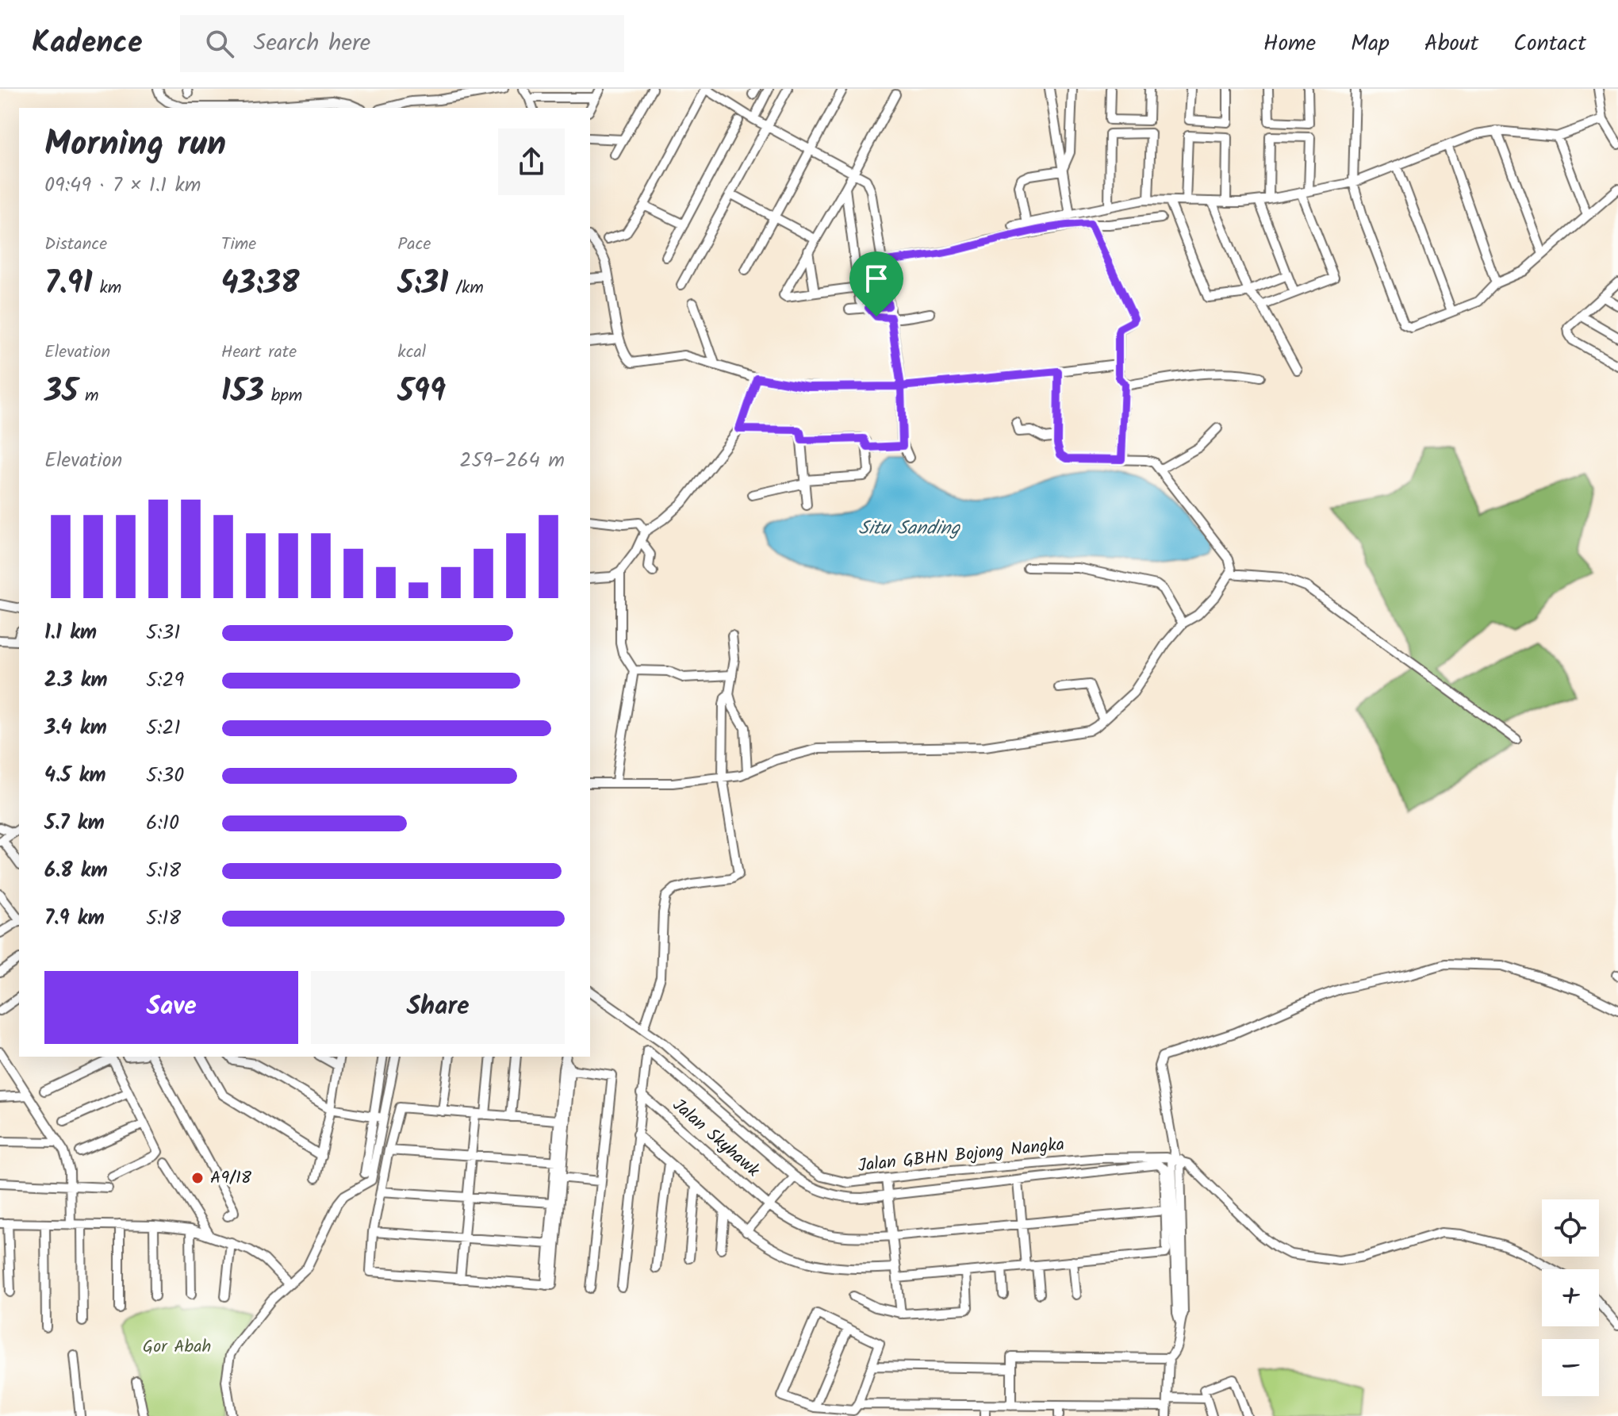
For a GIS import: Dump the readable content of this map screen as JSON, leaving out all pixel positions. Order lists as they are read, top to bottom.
{
  "streets": {
    "street": ["Jalan Skyhawk", "Jalan GBHN Bojong Nangka"]
  },
  "water": ["Situ Sanding"],
  "parks": ["Gor Abah"],
  "places": ["A9/18"],
  "page": {
    "header": "Kadence",
    "search": "Search here",
    "nav": [
      "Home",
      "Map",
      "About",
      "Contact"
    ],
    "heading": ["Morning run", "09:49 · 7 × 1.1 km"],
    "stats": [
      ["Distance", "7.91 km"],
      ["Time", "43:38"],
      ["Pace", "5:31 /km"],
      ["Elevation", "35 m"],
      ["Heart rate", "153 bpm"],
      ["kcal", "599"]
    ],
    "chart": ["Elevation", "259–264 m"],
    "list": [
      {
        "name": "1.1 km",
        "note": "5:31"
      },
      {
        "name": "2.3 km",
        "note": "5:29"
      },
      {
        "name": "3.4 km",
        "note": "5:21"
      },
      {
        "name": "4.5 km",
        "note": "5:30"
      },
      {
        "name": "5.7 km",
        "note": "6:10"
      },
      {
        "name": "6.8 km",
        "note": "5:18"
      },
      {
        "name": "7.9 km",
        "note": "5:18"
      }
    ],
    "buttons": ["Save", "Share"],
    "map_buttons": ["+", "−"]
  }
}
